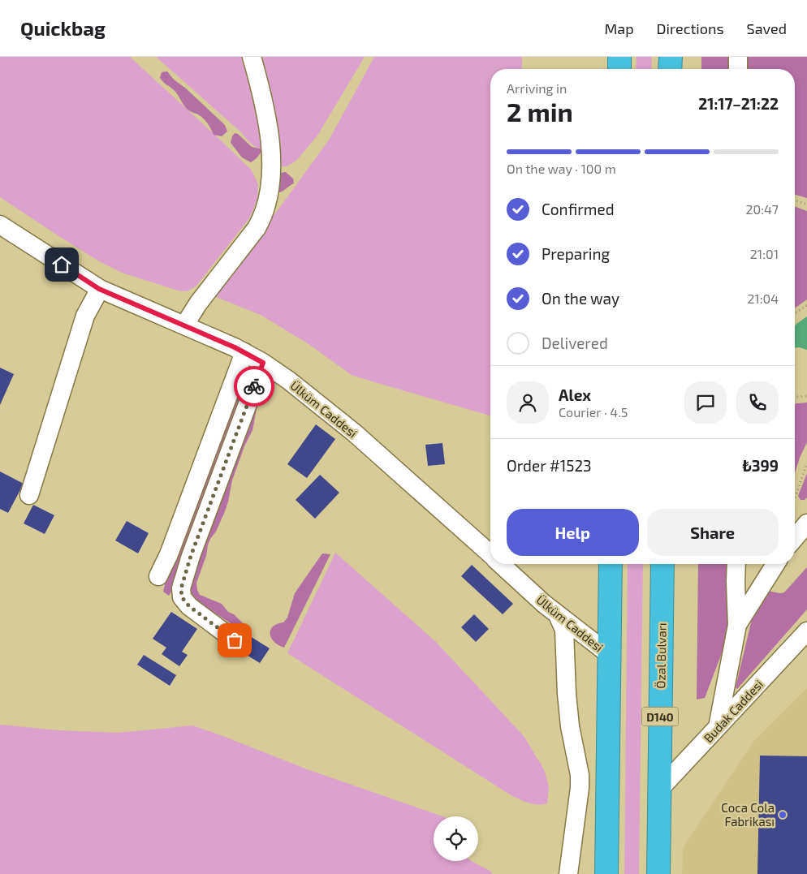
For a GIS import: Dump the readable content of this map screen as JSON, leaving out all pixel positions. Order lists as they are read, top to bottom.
{
  "streets": {
    "highway": ["Özal Bulvarı", "D140"],
    "street": ["Ülküm Caddesi", "Budak Caddesi"]
  },
  "crossings": [
    ["Özal Bulvarı", "Budak Caddesi"]
  ],
  "places": ["Coca Cola Fabrikası"],
  "page": {
    "header": "Quickbag",
    "nav": ["Map", "Directions", "Saved"],
    "heading": ["2 min", "Arriving in", "21:17–21:22"],
    "panel": [
      "Alex",
      "Courier · 4.5",
      "Order #1523",
      "₺399"
    ],
    "bar": "On the way · 100 m",
    "list": [
      ["Confirmed", "20:47"],
      ["Preparing", "21:01"],
      ["On the way", "21:04"],
      "Delivered"
    ],
    "buttons": ["Help", "Share"]
  }
}
